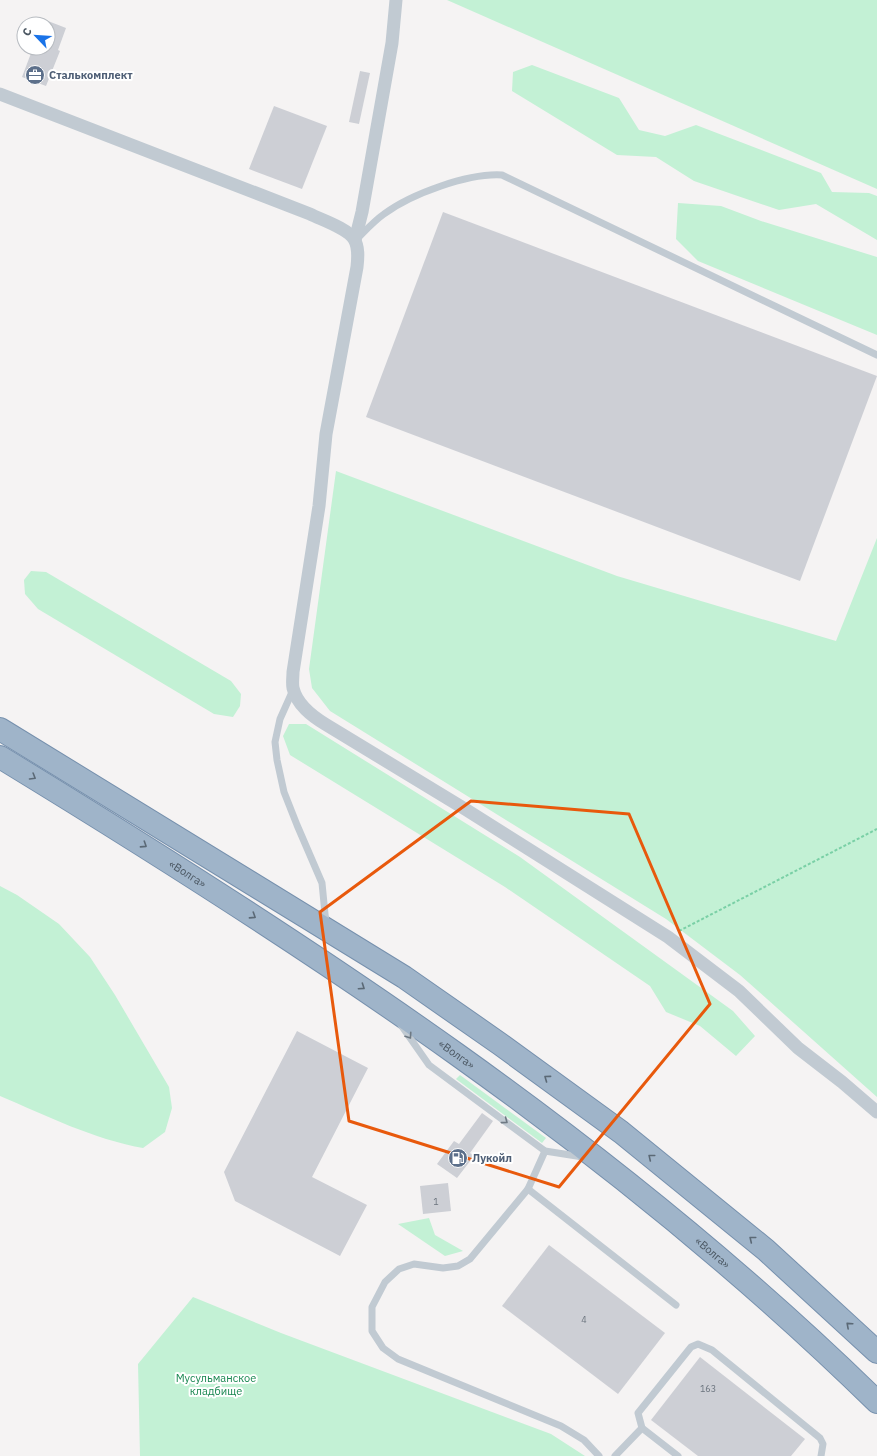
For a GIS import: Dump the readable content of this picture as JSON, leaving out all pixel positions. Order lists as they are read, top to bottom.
{
  "streets": {
    "highway": ["«Волга»"]
  },
  "parks": ["Мусульманское кладбище"],
  "places": {
    "office": ["Сталькомплект"],
    "fuel station": ["Лукойл"]
  },
  "house_numbers": ["1", "4", "163"],
  "north": "top left"
}
